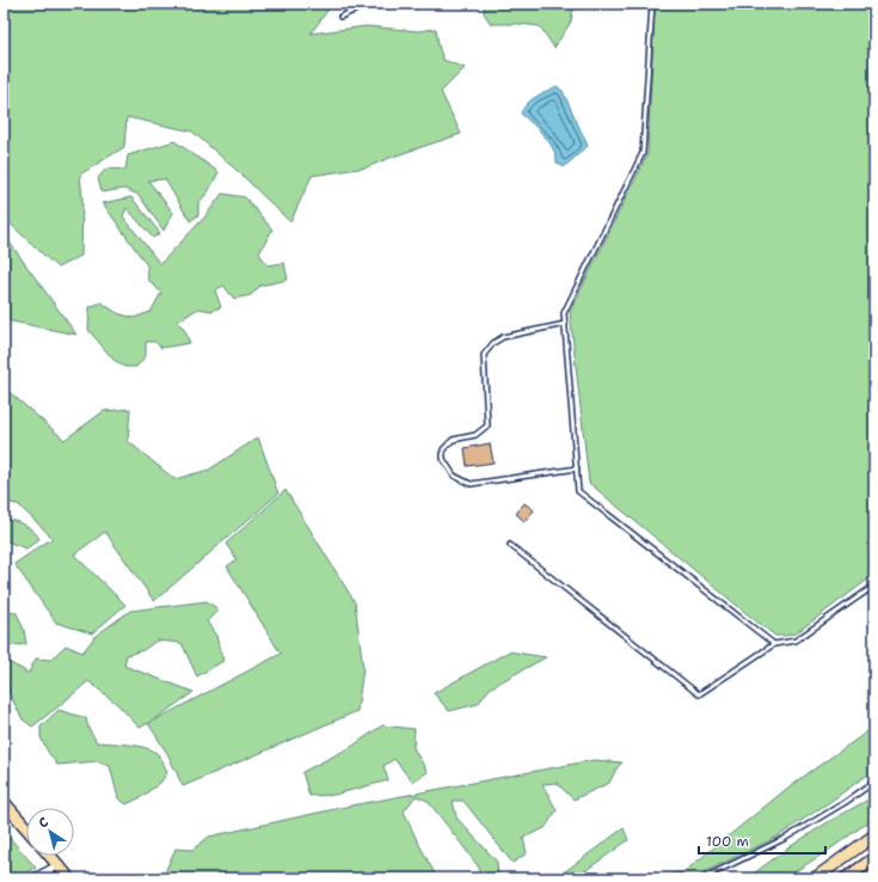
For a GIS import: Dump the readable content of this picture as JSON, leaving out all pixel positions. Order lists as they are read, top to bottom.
{
  "scale_bar": "100 m",
  "north": "top left"
}
